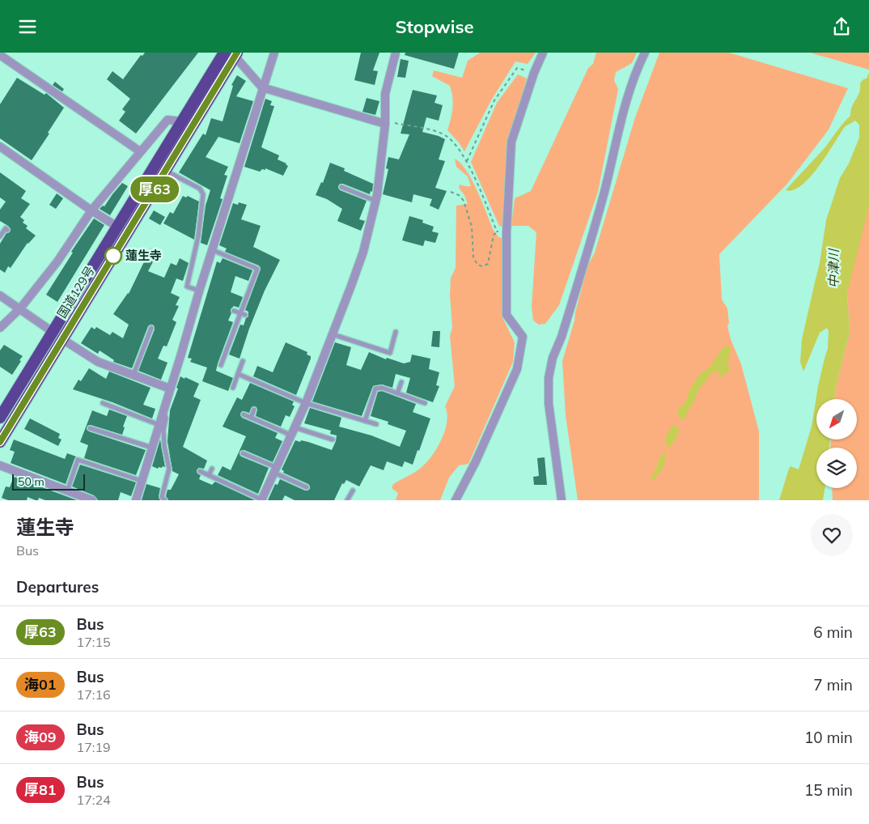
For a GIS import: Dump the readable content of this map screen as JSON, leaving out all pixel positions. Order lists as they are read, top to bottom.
{
  "streets": {
    "highway": ["国道129号"]
  },
  "water": ["中津川"],
  "places": ["蓮生寺"],
  "lines": ["bus line 厚63"],
  "scale_bar": "50 m",
  "north": "bottom left",
  "page": {
    "header": "Stopwise",
    "on_map": "厚63",
    "scale": "50 m",
    "heading": [
      ["蓮生寺", "Bus"],
      "Departures"
    ],
    "list": [
      {
        "mark": "厚63",
        "name": "Bus",
        "note": "17:15",
        "value": "6 min"
      },
      {
        "mark": "海01",
        "name": "Bus",
        "note": "17:16",
        "value": "7 min"
      },
      {
        "mark": "海09",
        "name": "Bus",
        "note": "17:19",
        "value": "10 min"
      },
      {
        "mark": "厚81",
        "name": "Bus",
        "note": "17:24",
        "value": "15 min"
      }
    ]
  }
}
